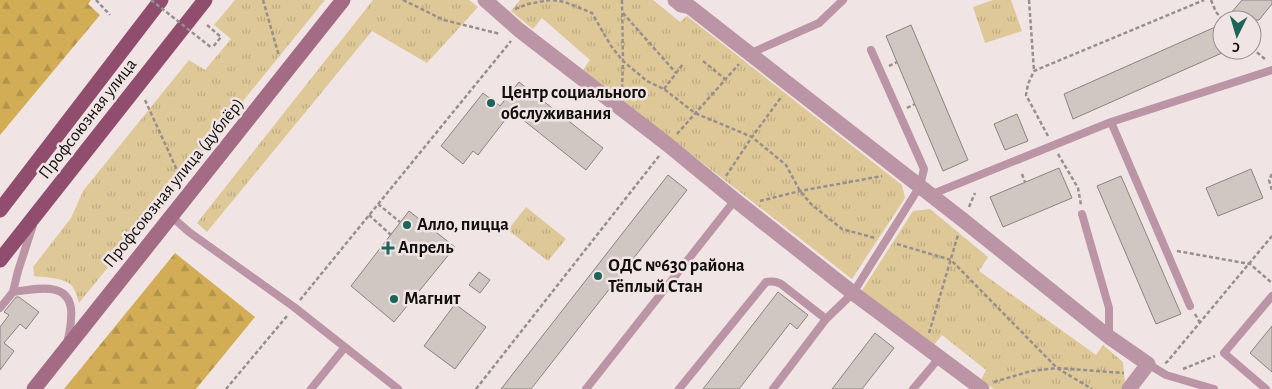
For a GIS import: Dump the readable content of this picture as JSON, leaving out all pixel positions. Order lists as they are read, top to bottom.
{
  "streets": {
    "main road": ["Профсоюзная улица"],
    "street": ["Профсоюзная улица (дублёр)"]
  },
  "places": {
    "other": [
      "Центр социального обслуживания",
      "Алло, пицца",
      "ОДС №630 района Тёплый Стан",
      "Магнит"
    ],
    "health": ["Апрель"]
  },
  "north": "bottom"
}
